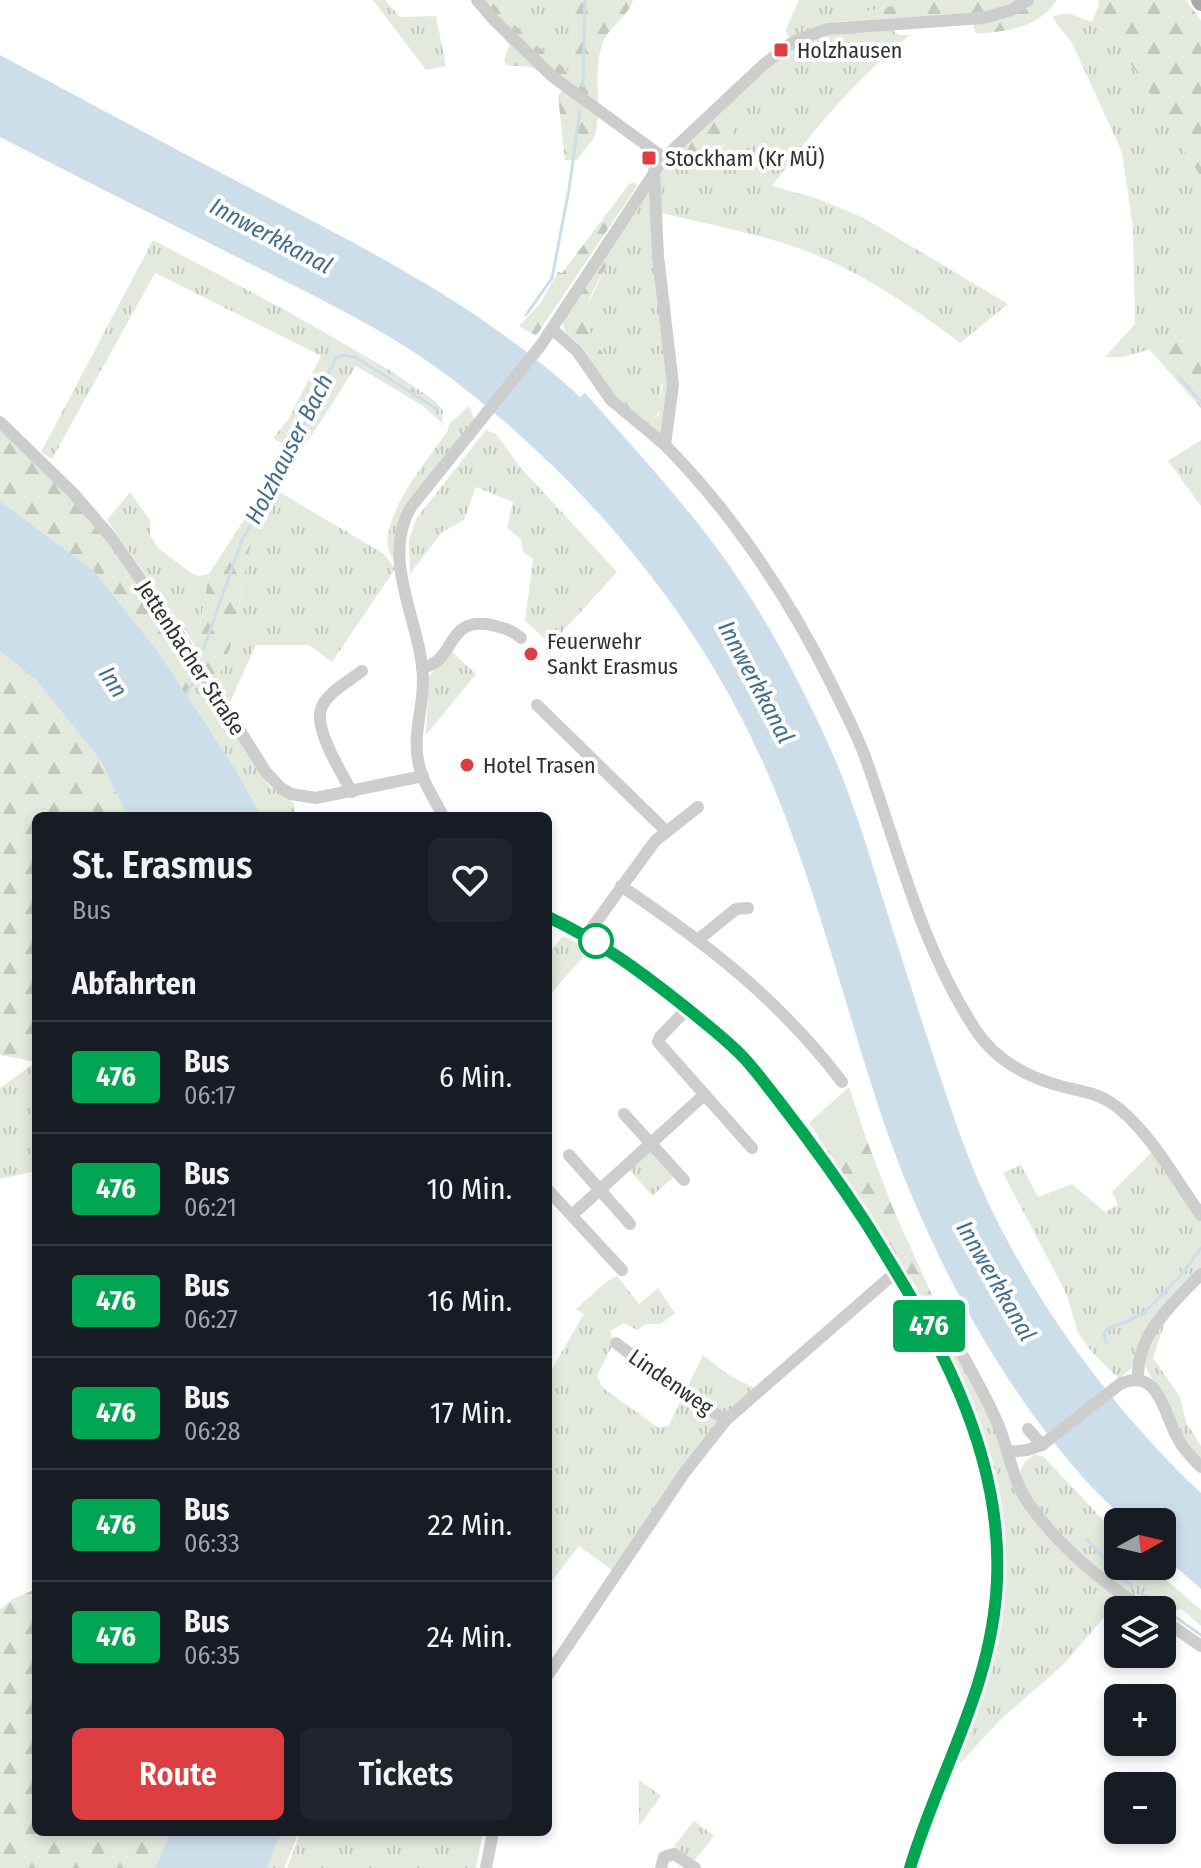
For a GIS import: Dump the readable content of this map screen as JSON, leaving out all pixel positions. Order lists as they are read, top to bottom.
{
  "streets": {
    "street": ["Jettenbacher Straße", "Lindenweg"]
  },
  "water": ["Innwerkkanal", "Holzhauser Bach", "Inn"],
  "places": {
    "transit": ["Holzhausen", "Stockham (Kr MÜ)"],
    "other": ["Feuerwehr Sankt Erasmus", "Hotel Trasen"]
  },
  "lines": ["bus line 476"],
  "north": "right",
  "page": {
    "on_map": "476",
    "heading": [
      ["St. Erasmus", "Bus"],
      "Abfahrten"
    ],
    "list": [
      {
        "mark": "476",
        "name": "Bus",
        "note": "06:17",
        "value": "6 Min."
      },
      {
        "mark": "476",
        "name": "Bus",
        "note": "06:21",
        "value": "10 Min."
      },
      {
        "mark": "476",
        "name": "Bus",
        "note": "06:27",
        "value": "16 Min."
      },
      {
        "mark": "476",
        "name": "Bus",
        "note": "06:28",
        "value": "17 Min."
      },
      {
        "mark": "476",
        "name": "Bus",
        "note": "06:33",
        "value": "22 Min."
      },
      {
        "mark": "476",
        "name": "Bus",
        "note": "06:35",
        "value": "24 Min."
      }
    ],
    "map_buttons": ["+", "−"],
    "buttons": ["Route", "Tickets"]
  }
}
